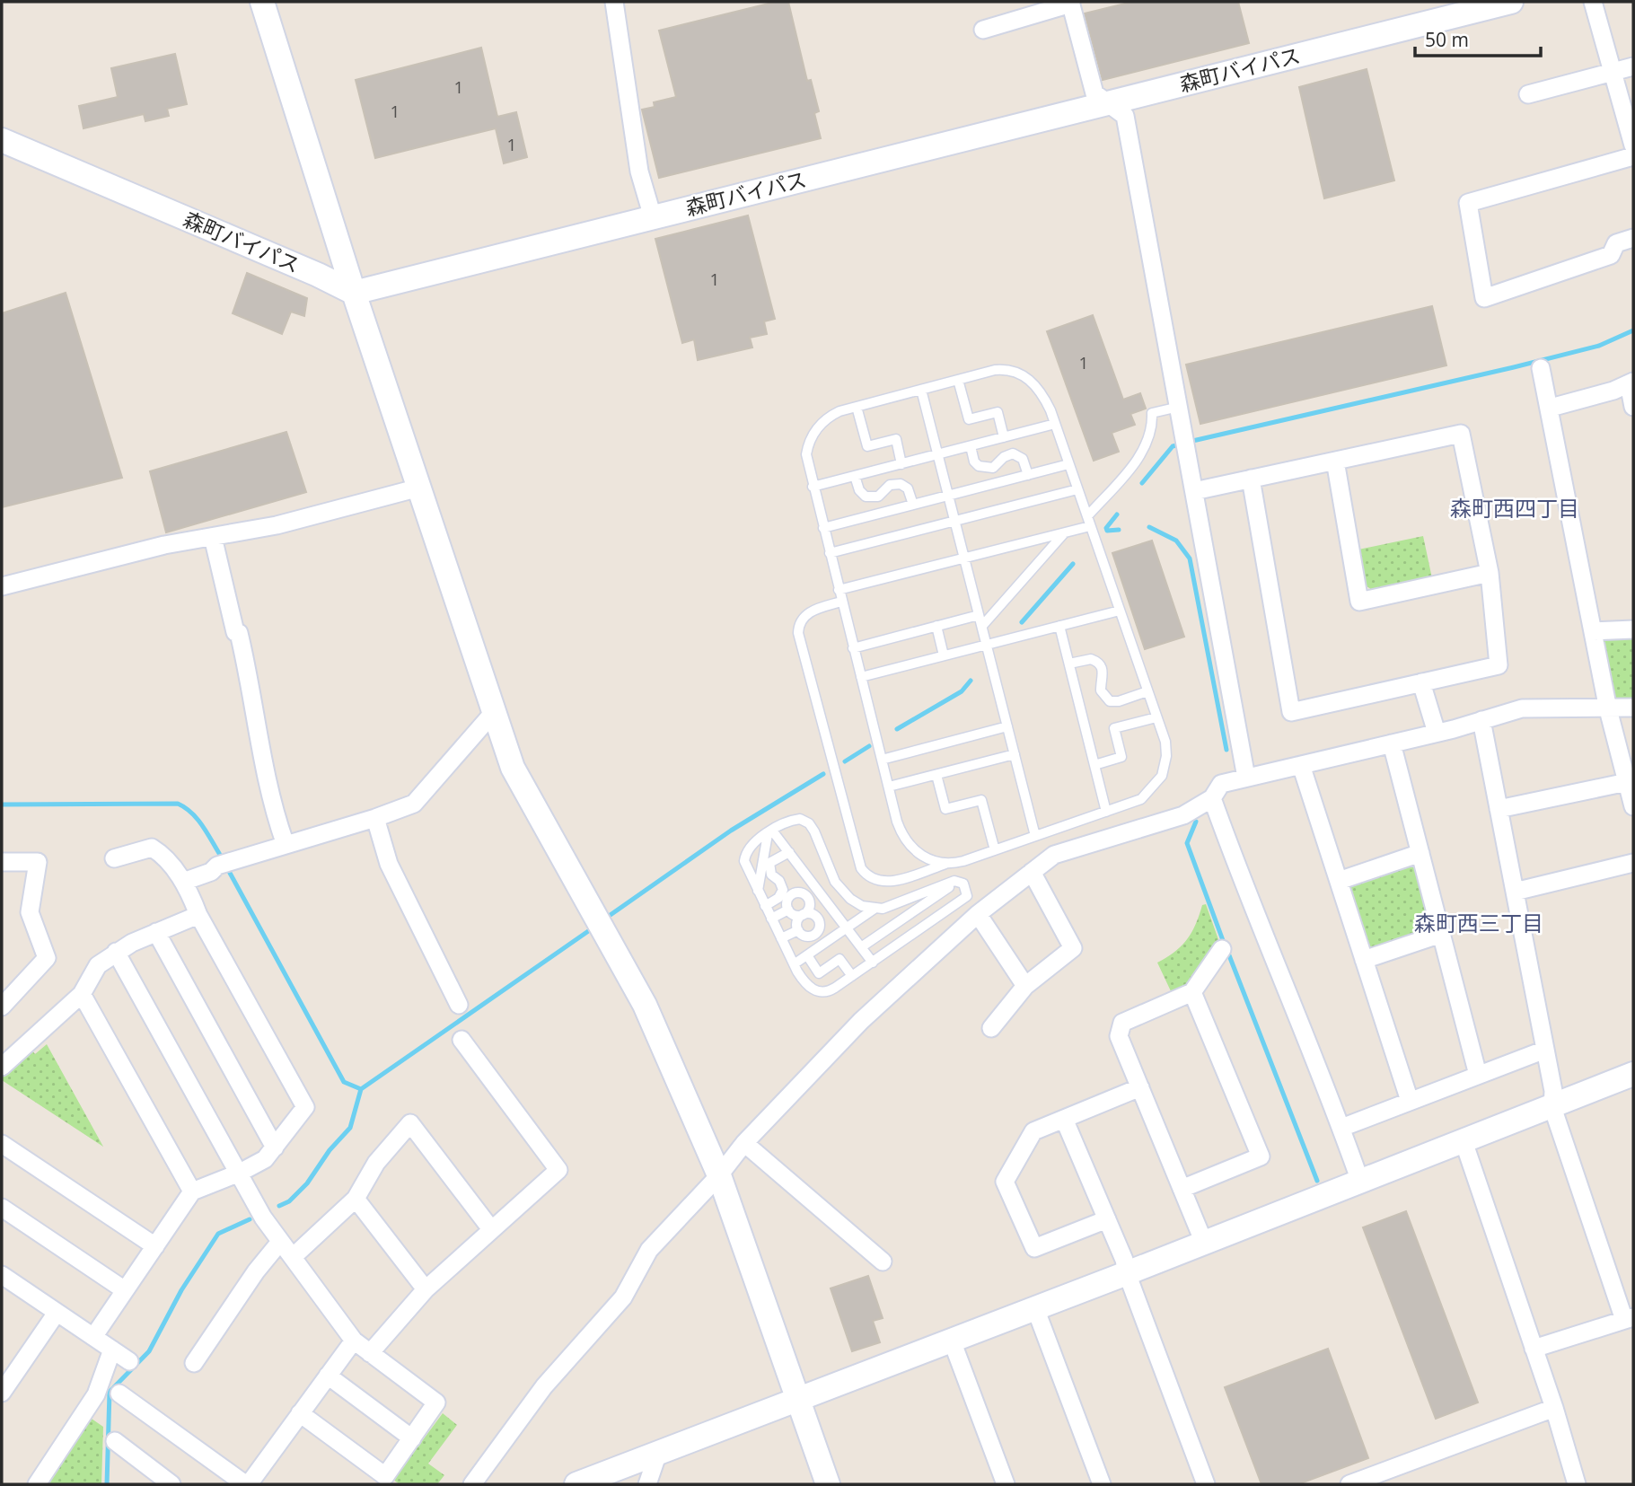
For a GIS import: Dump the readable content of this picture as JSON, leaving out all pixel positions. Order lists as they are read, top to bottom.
{
  "streets": {
    "street": ["森町バイパス"]
  },
  "districts": ["森町西四丁目", "森町西三丁目"],
  "house_numbers": [
    "1",
    "1",
    "1",
    "1",
    "1"
  ],
  "scale_bar": "50 m"
}
